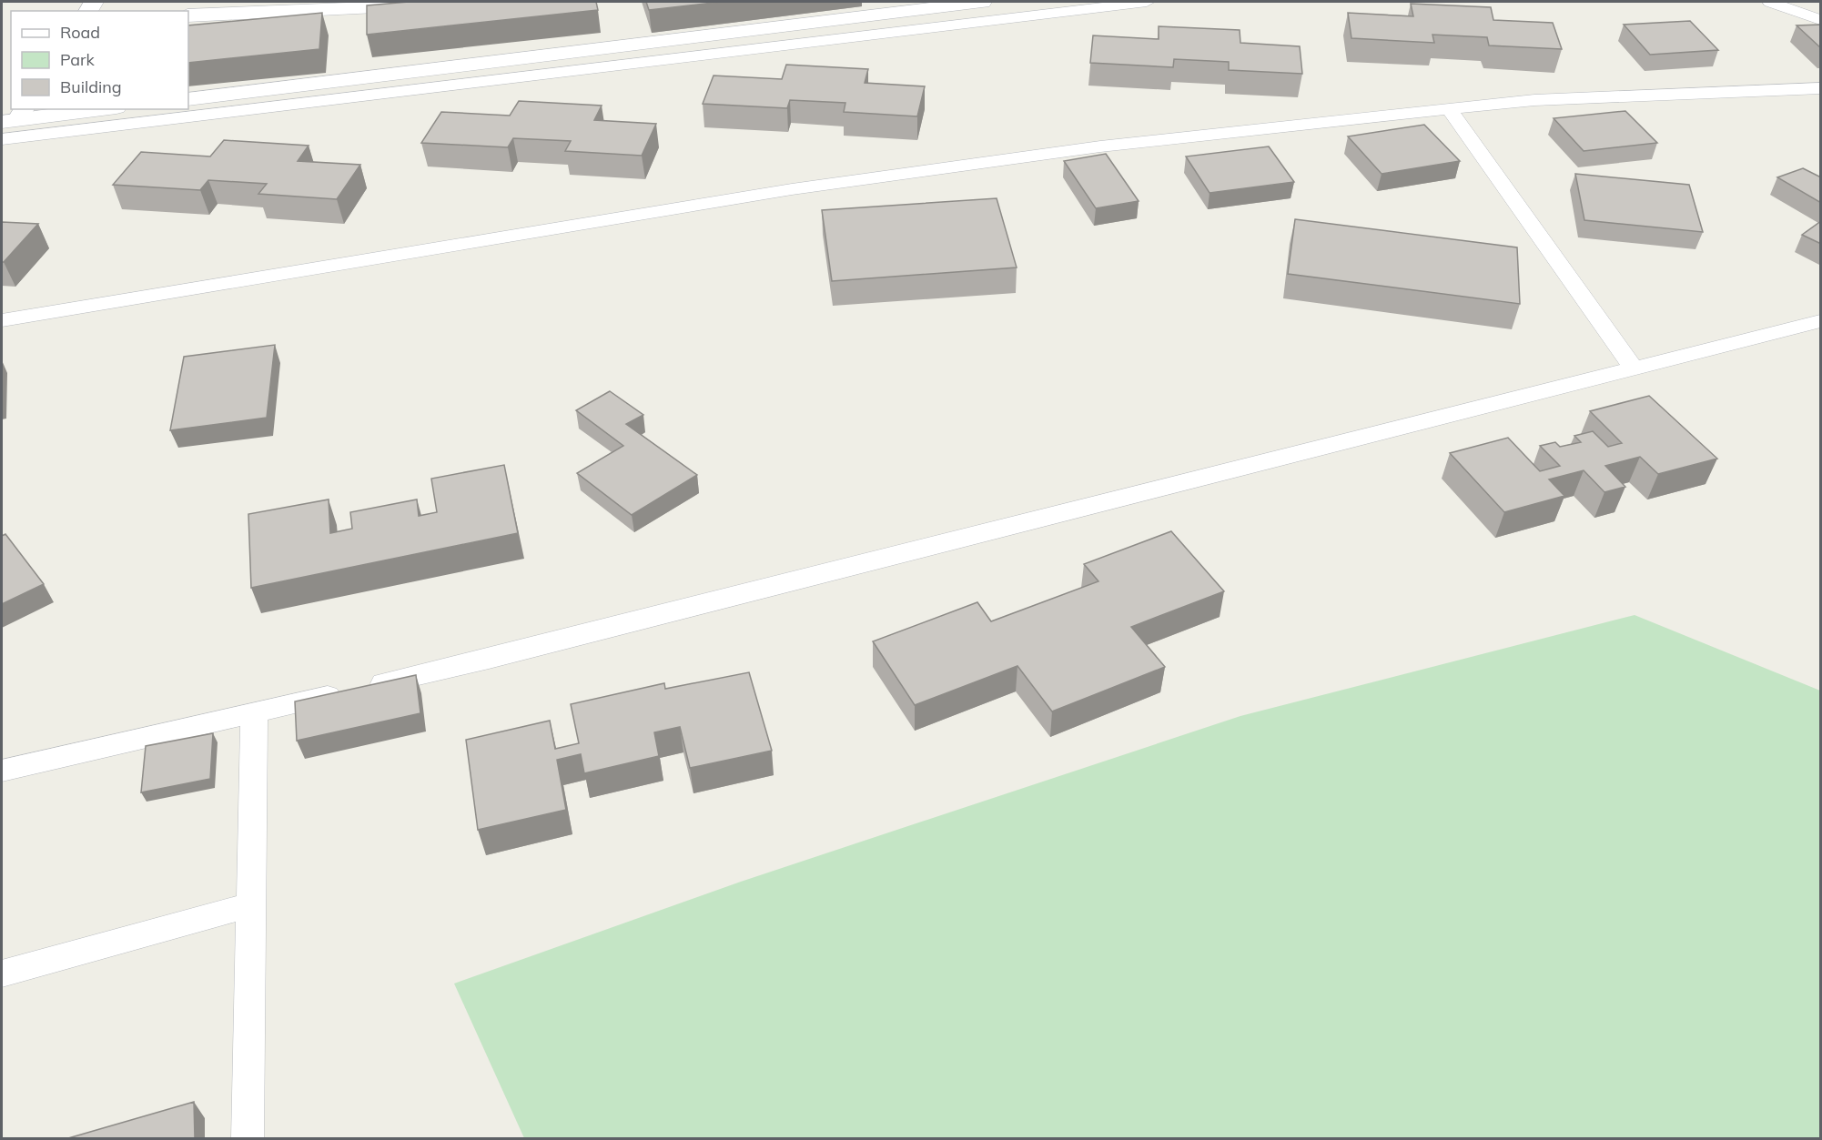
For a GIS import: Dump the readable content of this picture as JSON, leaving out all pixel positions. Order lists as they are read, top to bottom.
{
  "legend": ["Road", "Park", "Building"]
}
